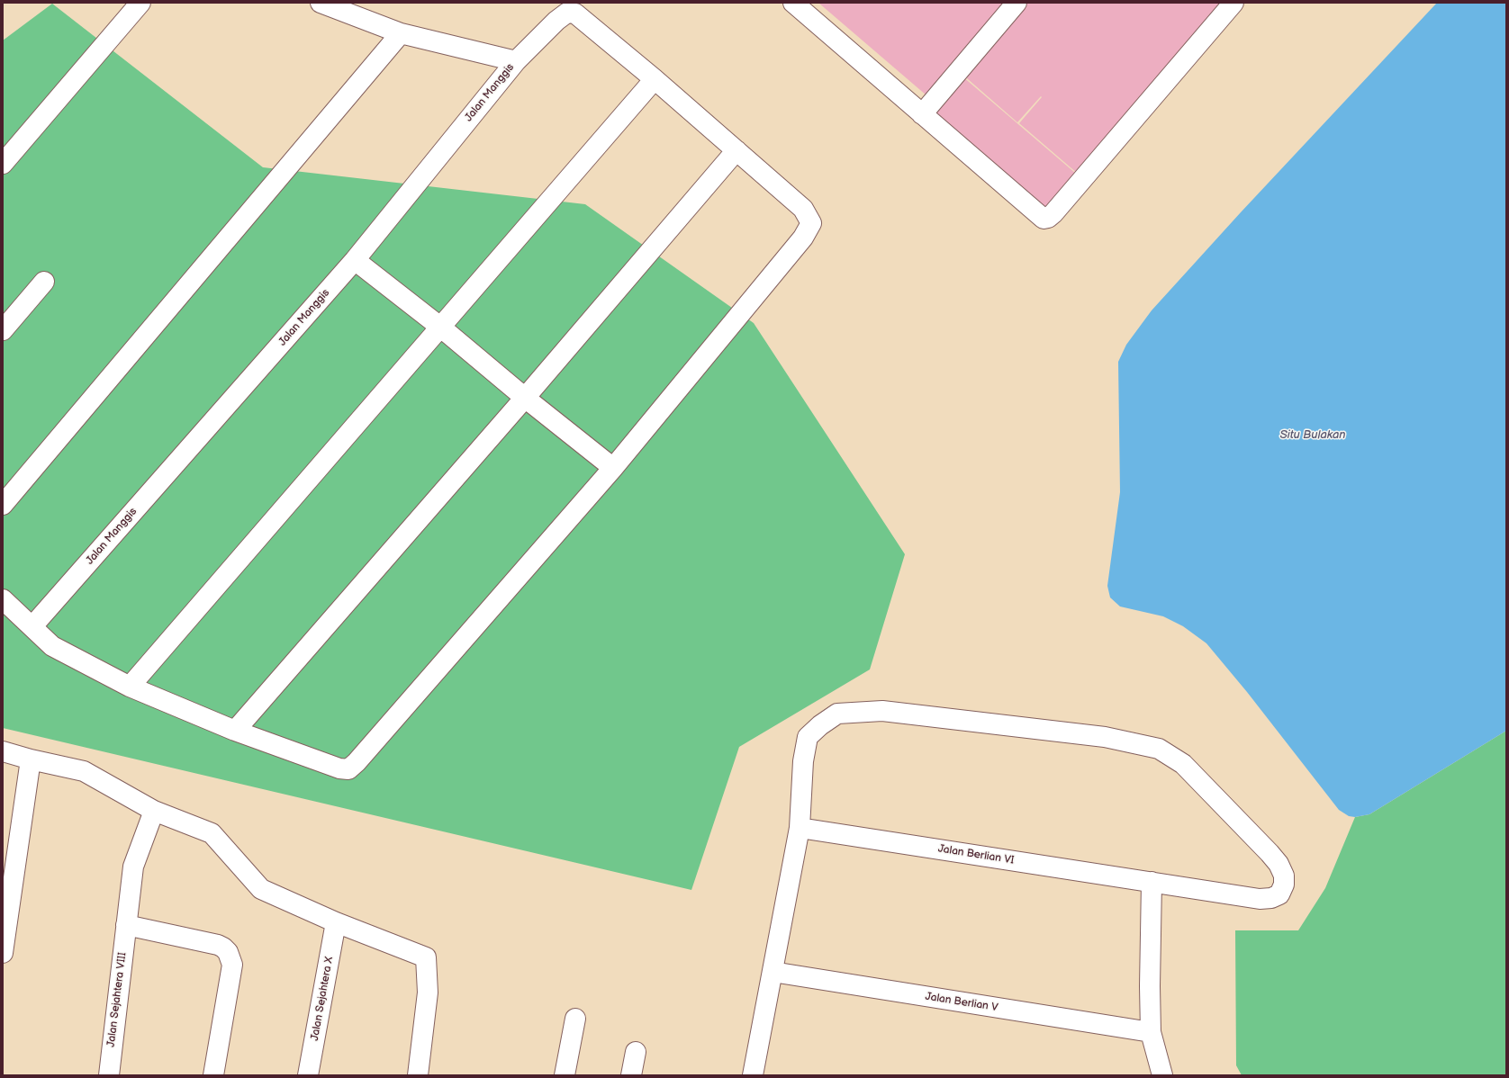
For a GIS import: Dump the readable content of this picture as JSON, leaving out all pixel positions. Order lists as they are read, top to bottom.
{
  "streets": {
    "street": [
      "Jalan Manggis",
      "Jalan Berlian VI",
      "Jalan Sejahtera X",
      "Jalan Sejahtera VIII",
      "Jalan Berlian V"
    ]
  },
  "water": ["Situ Bulakan"]
}
